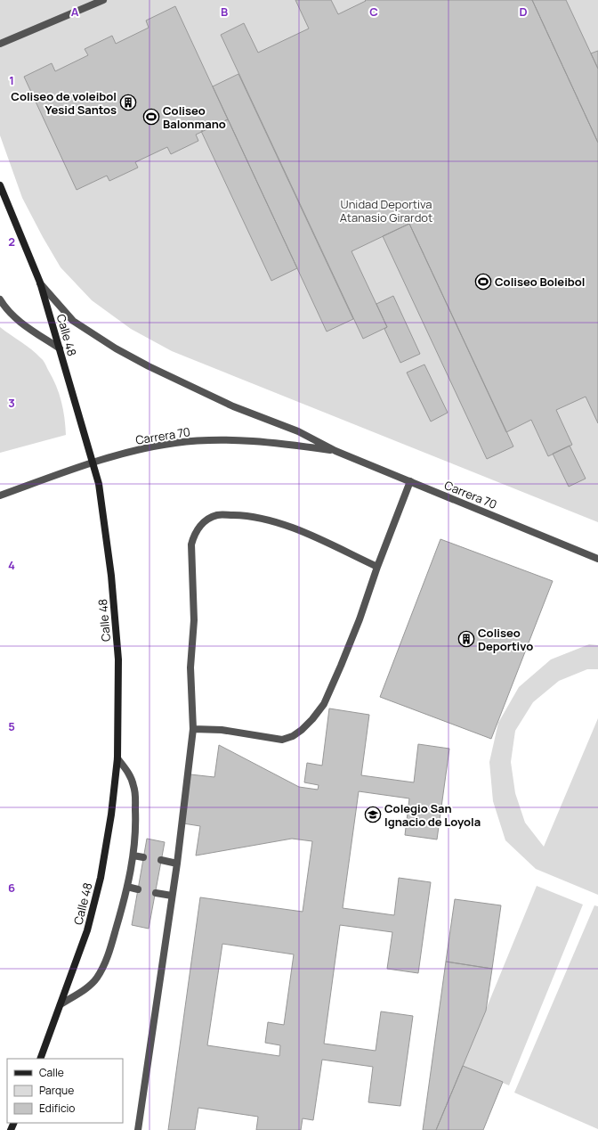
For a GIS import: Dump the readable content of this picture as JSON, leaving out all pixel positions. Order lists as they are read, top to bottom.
{
  "streets": {
    "main road": ["Calle 48"],
    "street": ["Carrera 70"]
  },
  "crossings": [
    ["Calle 48", "Carrera 70"]
  ],
  "parks": ["Unidad Deportiva Atanasio Girardot"],
  "places": {
    "building": ["Coliseo de voleibol Yesid Santos", "Coliseo Deportivo"],
    "sports": ["Coliseo Balonmano", "Coliseo Boleibol"],
    "school or university": ["Colegio San Ignacio de Loyola"]
  },
  "legend": ["Calle", "Parque", "Edificio"],
  "grid": {
    "columns": [
      "A",
      "B",
      "C",
      "D"
    ],
    "rows": [
      "1",
      "2",
      "3",
      "4",
      "5",
      "6"
    ]
  }
}
